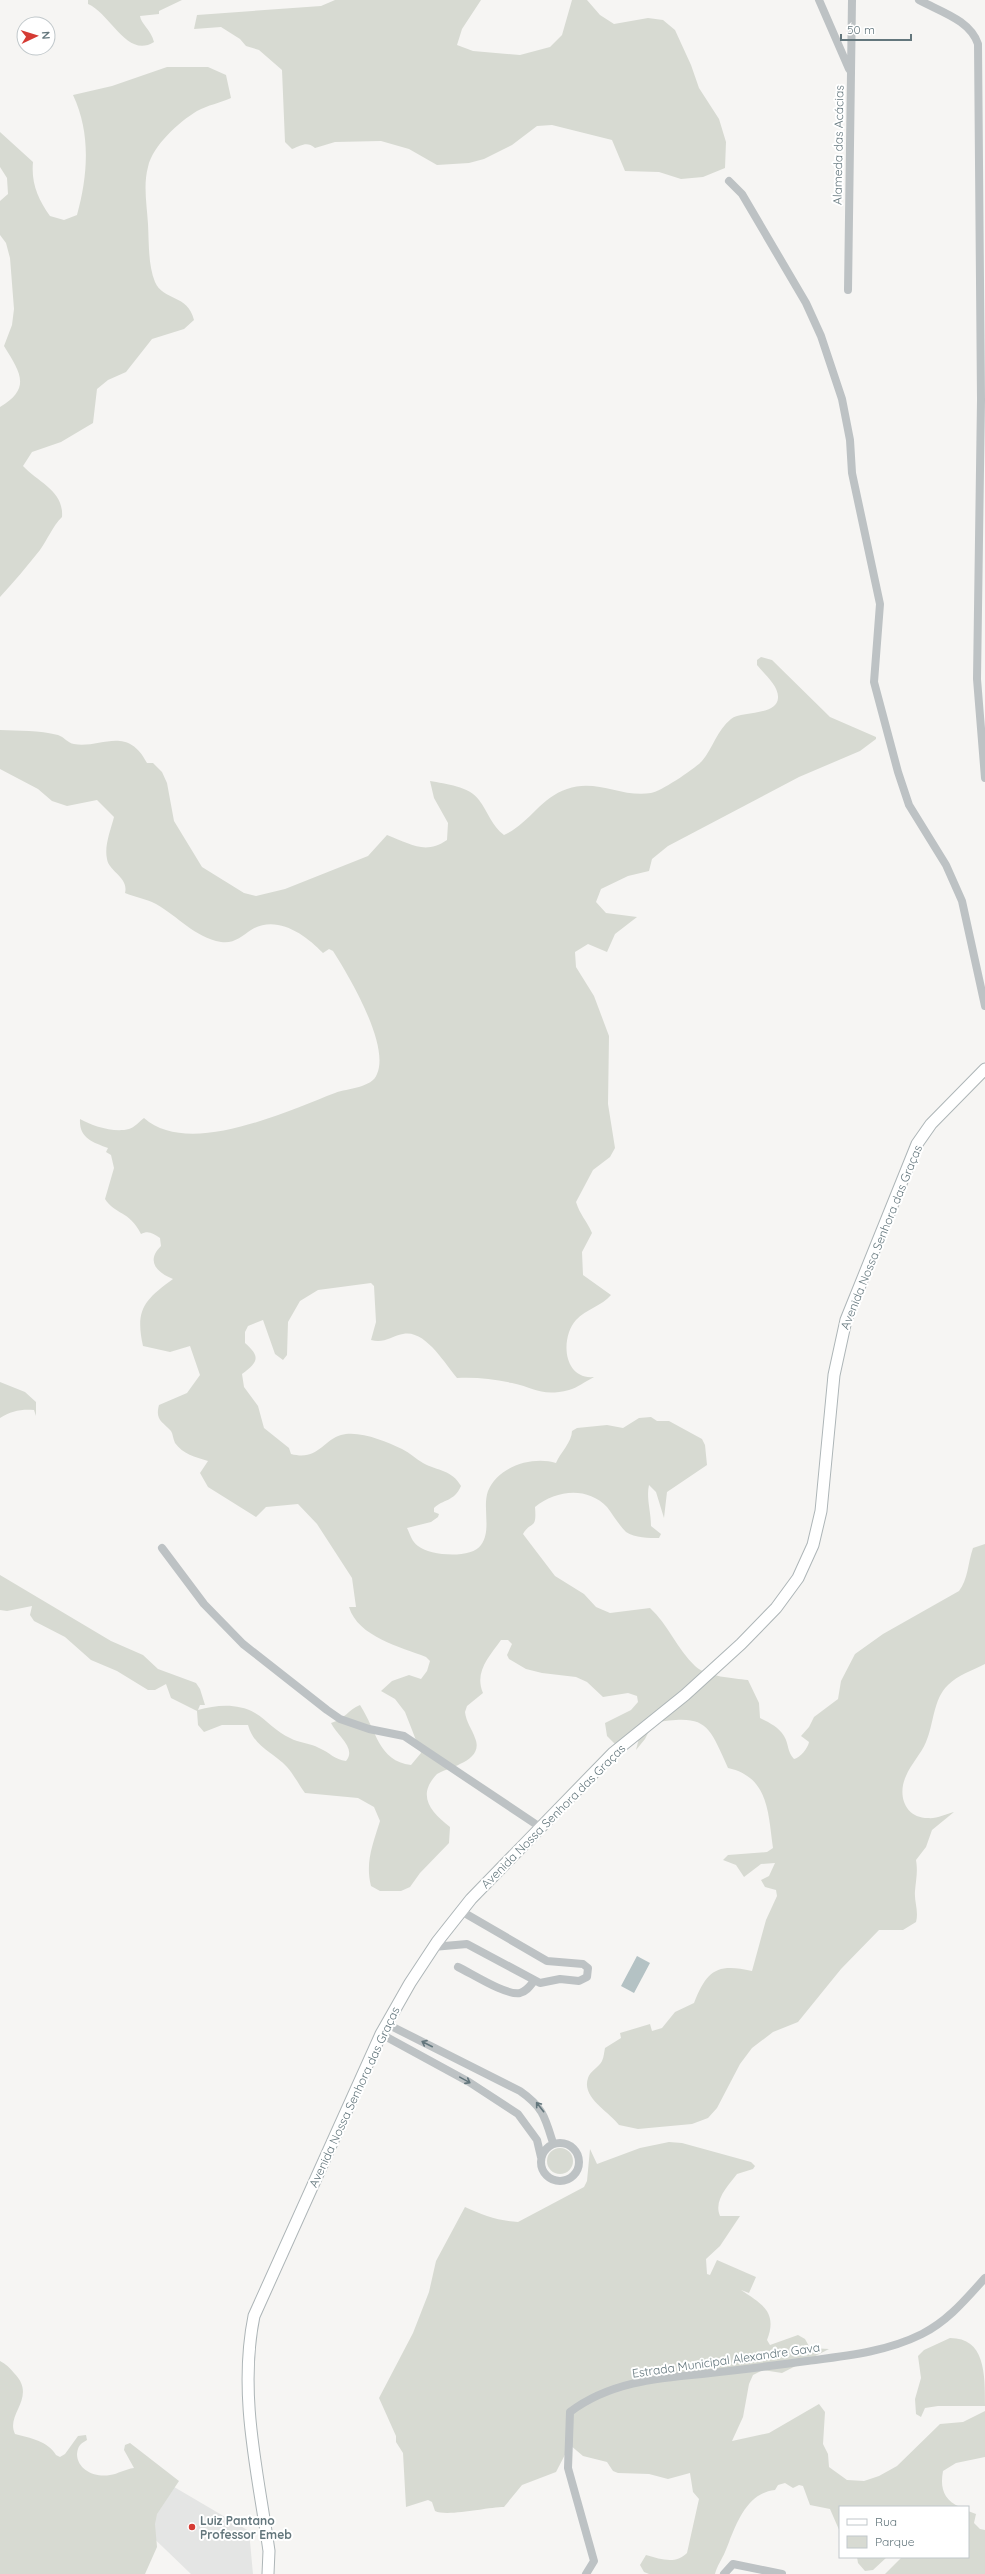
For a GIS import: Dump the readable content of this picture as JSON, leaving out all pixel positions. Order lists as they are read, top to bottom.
{
  "streets": {
    "main road": ["Avenida Nossa Senhora das Graças"],
    "street": ["Alameda das Acácias", "Estrada Municipal Alexandre Gava"]
  },
  "places": ["Luiz Pantano Professor Emeb"],
  "legend": ["Rua", "Parque"],
  "scale_bar": "50 m",
  "north": "right"
}
